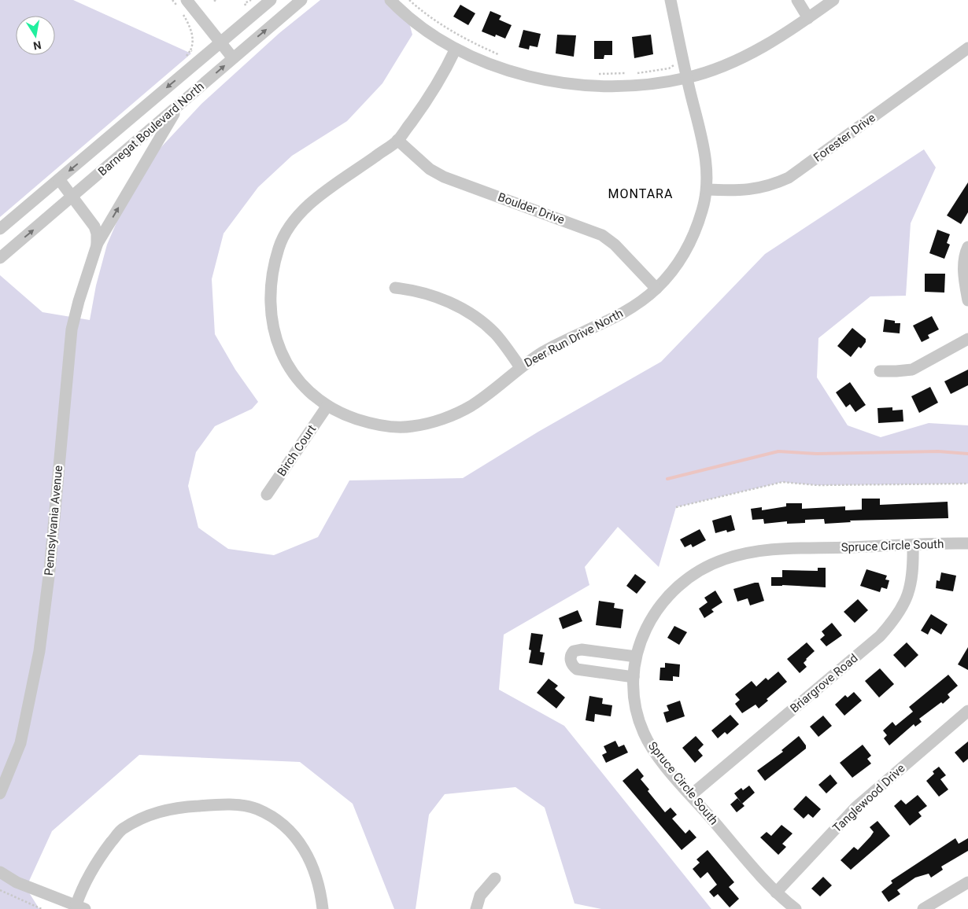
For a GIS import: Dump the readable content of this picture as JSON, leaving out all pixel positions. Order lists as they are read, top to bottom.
{
  "streets": {
    "street": [
      "Barnegat Boulevard North",
      "Forester Drive",
      "Boulder Drive",
      "Deer Run Drive North",
      "Birch Court",
      "Pennsylvania Avenue",
      "Spruce Circle South",
      "Briargrove Road",
      "Tanglewood Drive"
    ]
  },
  "crossings": [
    ["Barnegat Boulevard North", "Pennsylvania Avenue"],
    ["Forester Drive", "Deer Run Drive North"],
    ["Boulder Drive", "Deer Run Drive North"],
    ["Deer Run Drive North", "Birch Court"],
    ["Spruce Circle South", "Briargrove Road"],
    ["Spruce Circle South", "Tanglewood Drive"]
  ],
  "districts": ["MONTARA"],
  "north": "bottom"
}
